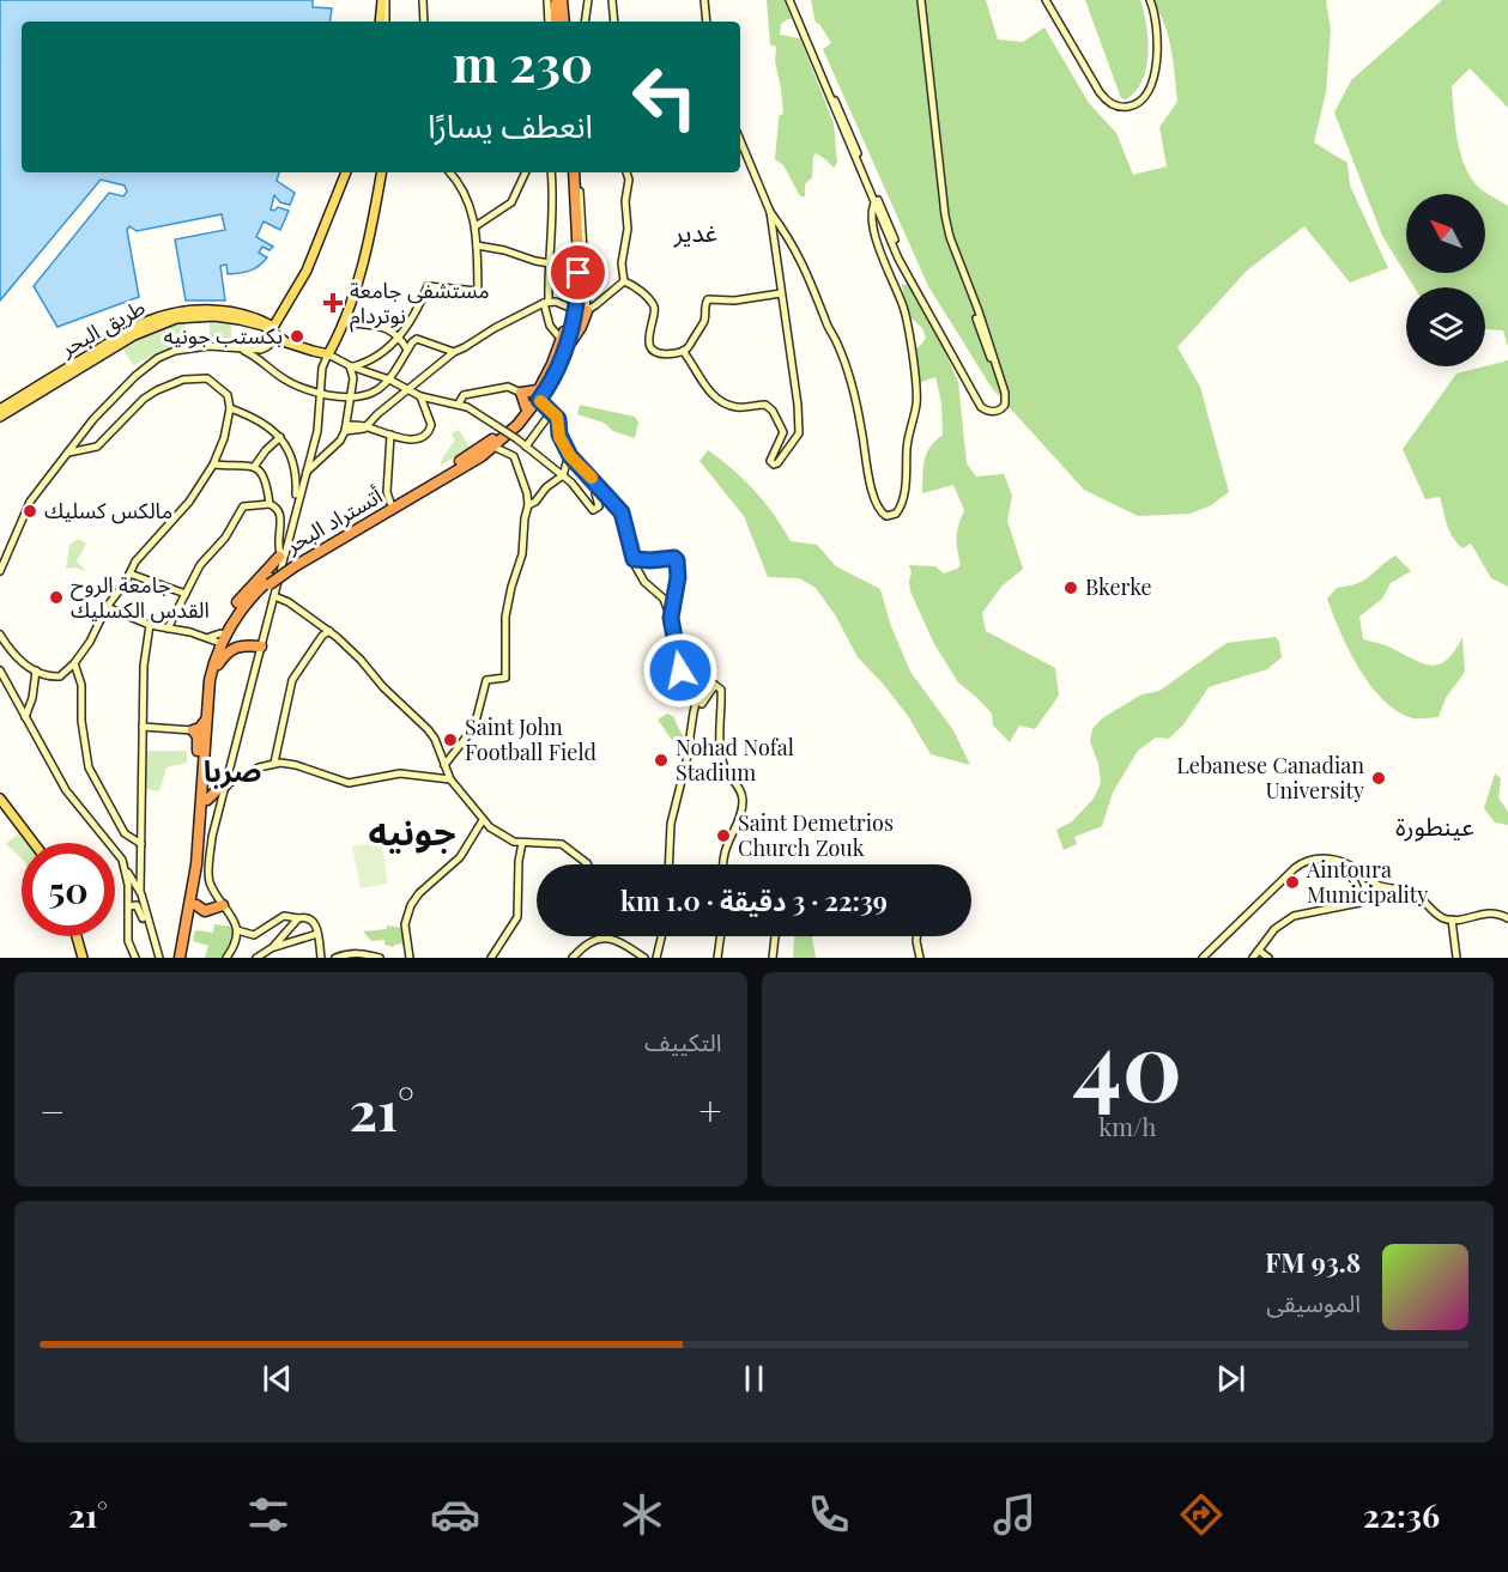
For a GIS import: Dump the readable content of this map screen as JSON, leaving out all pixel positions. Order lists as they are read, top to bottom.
{
  "streets": {
    "highway": ["أتستراد البحر"],
    "main road": ["طريق البحر"]
  },
  "districts": [
    "غدير",
    "صربا",
    "عينطورة",
    "جونيه"
  ],
  "places": {
    "health": ["مستشفى جامعة نوتردام"],
    "other": [
      "بكستب جونيه",
      "مالكس كسليك",
      "Bkerke",
      "جامعة الروح القدس الكسليك",
      "Saint John Football Field",
      "Nohad Nofal Stadium",
      "Lebanese Canadian University",
      "Saint Demetrios Church Zouk",
      "Aintoura Municipality"
    ]
  },
  "north": "top left",
  "page": {
    "turn": ["230 m", "انعطف يسارًا"],
    "limit": "50",
    "trip": "22:39 · 3 دقيقة · 1.0 km",
    "tile": [
      ["40", "km/h"],
      "التكييف"
    ],
    "heat": ["−", "21°", "+"],
    "song": ["93.8 FM", "الموسيقى"],
    "tabs": ["22:36", "21°"]
  }
}
